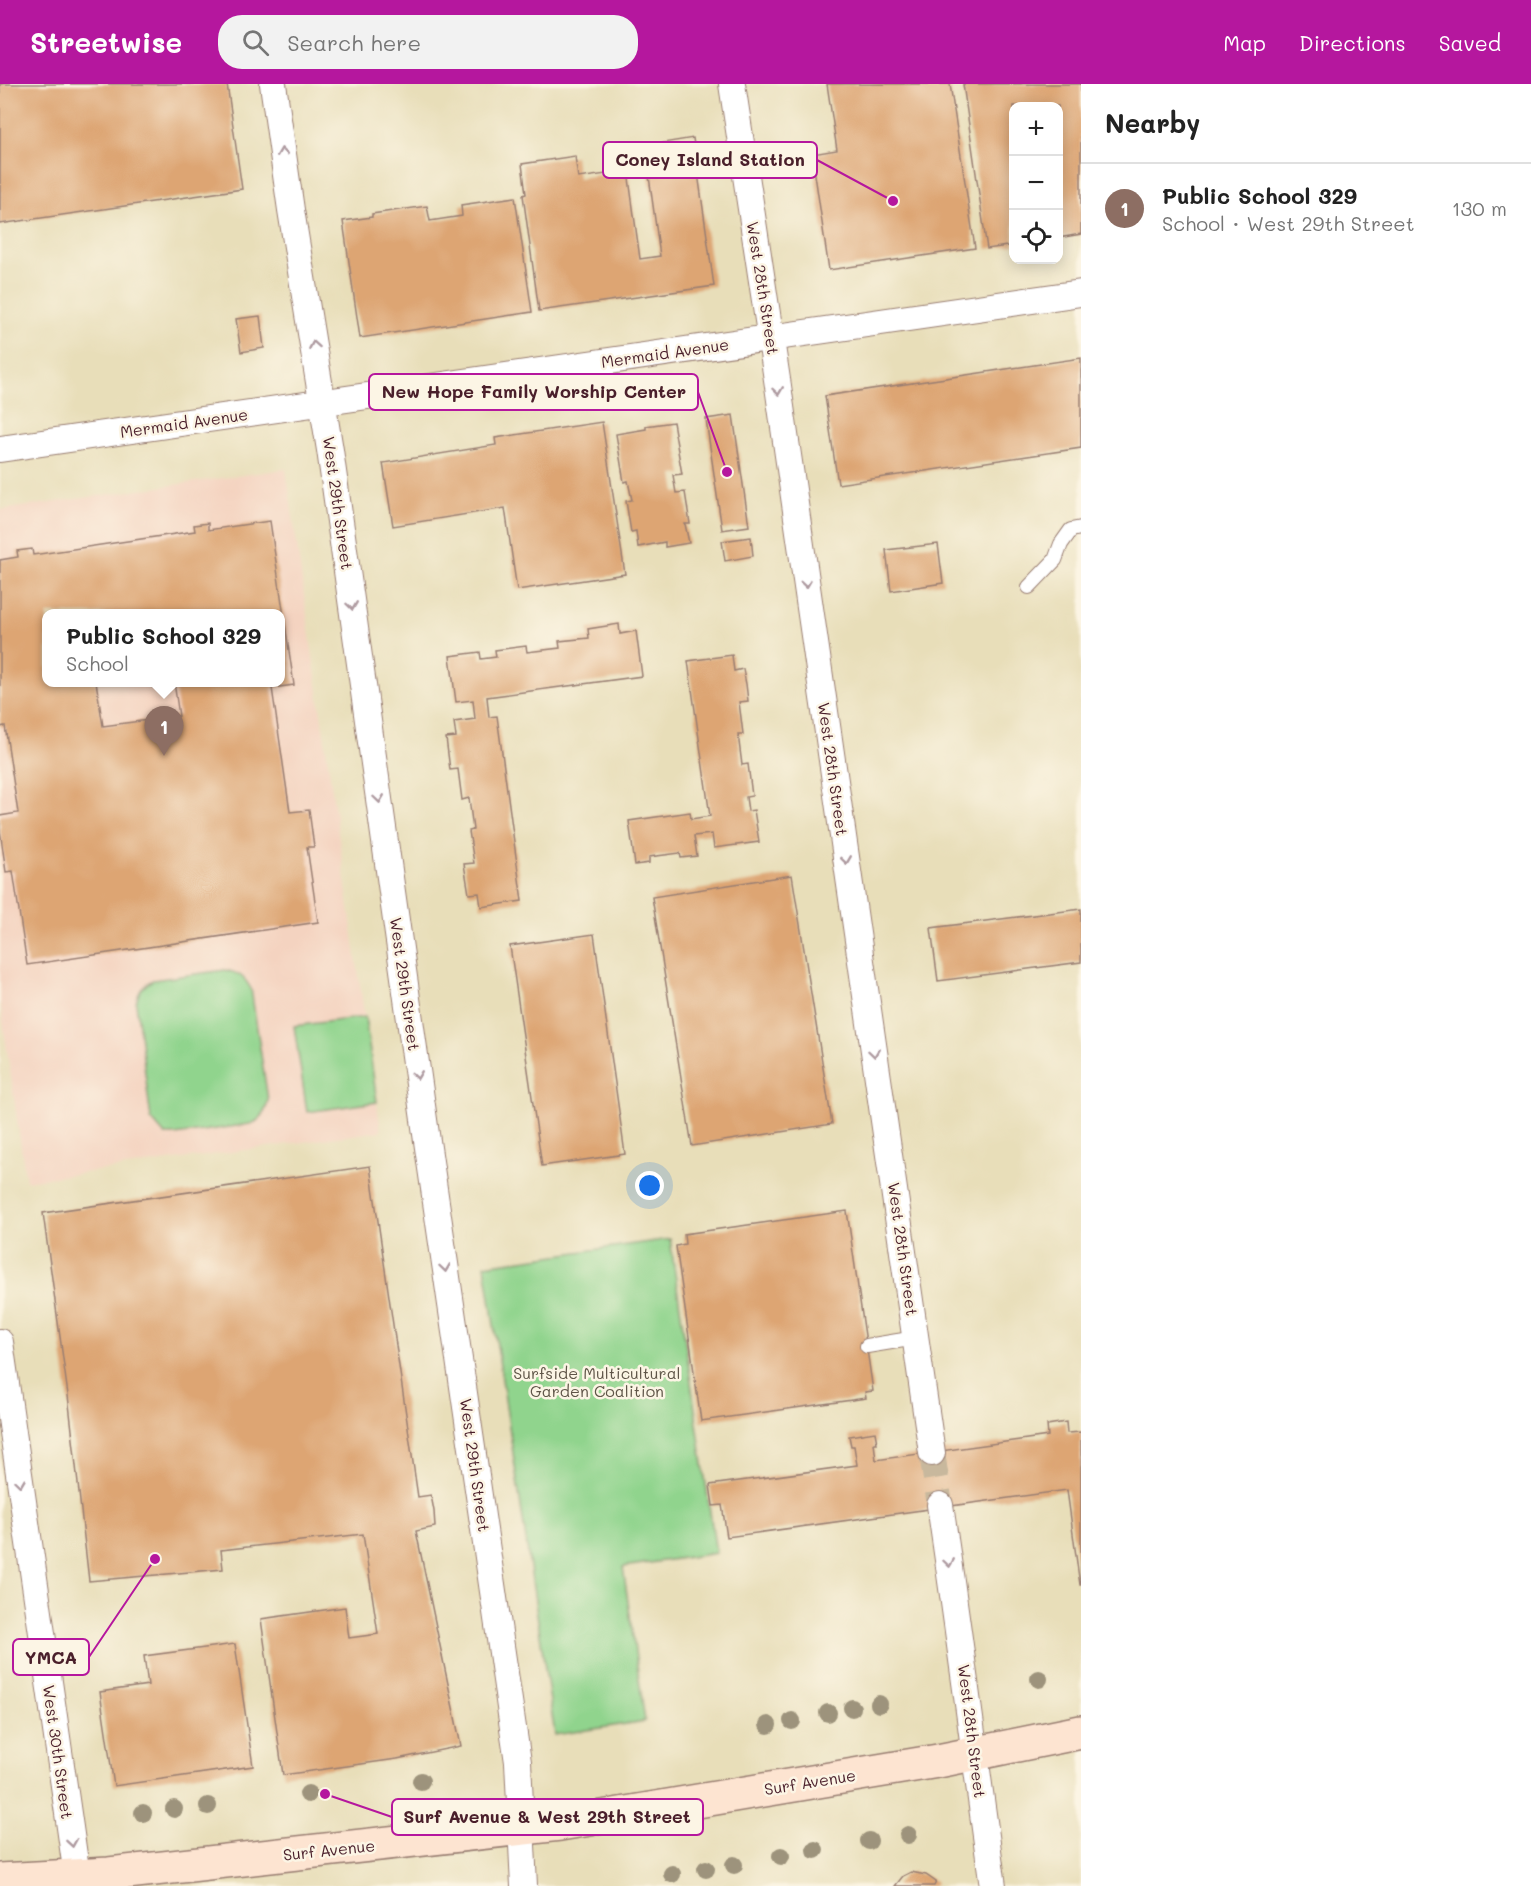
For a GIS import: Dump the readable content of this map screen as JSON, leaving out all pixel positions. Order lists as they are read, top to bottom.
{
  "streets": {
    "main road": ["Surf Avenue"],
    "street": [
      "West 28th Street",
      "Mermaid Avenue",
      "West 29th Street",
      "West 30th Street"
    ]
  },
  "crossings": [
    ["West 28th Street", "Mermaid Avenue"],
    ["West 28th Street", "Surf Avenue"],
    ["Mermaid Avenue", "West 29th Street"],
    ["West 29th Street", "Surf Avenue"],
    ["West 30th Street", "Surf Avenue"]
  ],
  "one_way": ["West 28th Street", "West 30th Street"],
  "parks": ["Surfside Multicultural Garden Coalition"],
  "places": [
    "Coney Island Station",
    "New Hope Family Worship Center",
    "YMCA",
    "Surf Avenue & West 29th Street"
  ],
  "page": {
    "header": "Streetwise",
    "search": "Search here",
    "nav": ["Map", "Directions", "Saved"],
    "heading": "Nearby",
    "map_buttons": ["+", "−"],
    "list": [
      {
        "mark": "1",
        "name": "Public School 329",
        "note": "School · West 29th Street",
        "value": "130 m"
      }
    ],
    "popup": ["Public School 329", "School"],
    "pins": "1"
  }
}
